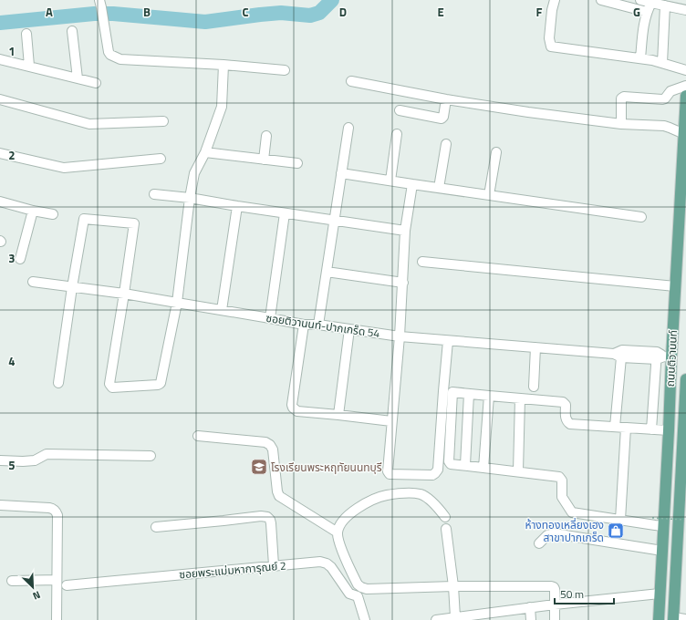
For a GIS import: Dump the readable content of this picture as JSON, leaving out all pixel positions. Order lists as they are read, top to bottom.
{
  "streets": {
    "main road": ["ถนนติวานนท์"],
    "street": ["ซอยติวานนท์-ปากเกร็ด 54", "ซอยพระแม่มหาการุณย์ 2"]
  },
  "crossings": [
    ["ซอยติวานนท์-ปากเกร็ด 54", "ถนนติวานนท์"]
  ],
  "places": {
    "school or university": ["โรงเรียนพระหฤทัยนนทบุรี"],
    "shop": ["ห้างทองเหลี่ยงเฮง สาขาปากเกร็ด"]
  },
  "scale_bar": "50 m",
  "north": "bottom right",
  "grid": {
    "columns": [
      "A",
      "B",
      "C",
      "D",
      "E",
      "F",
      "G"
    ],
    "rows": [
      "1",
      "2",
      "3",
      "4",
      "5"
    ]
  }
}
